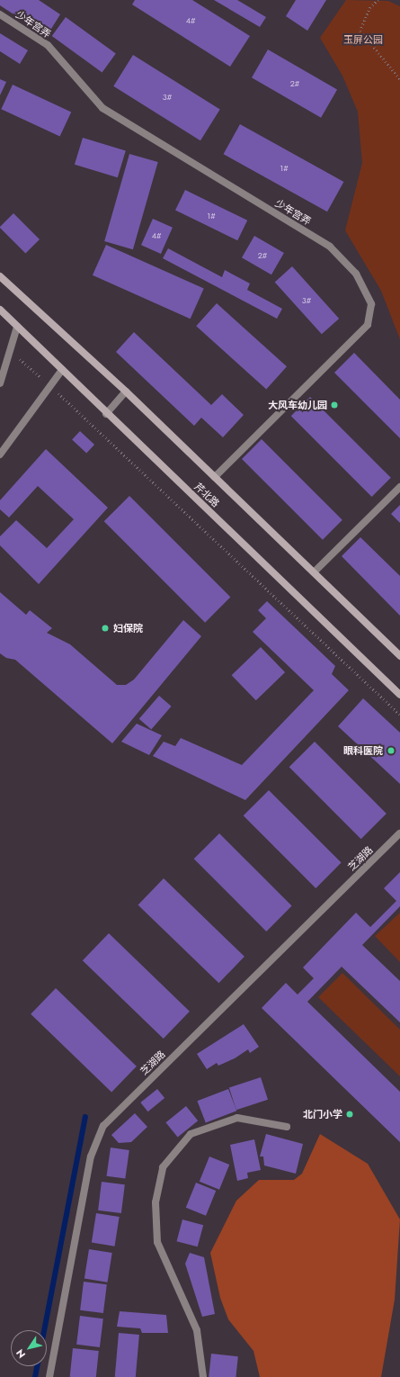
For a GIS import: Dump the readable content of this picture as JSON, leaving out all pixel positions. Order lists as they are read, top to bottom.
{
  "streets": {
    "main road": ["芹北路"],
    "street": ["少年宫弄", "芝湖路"]
  },
  "crossings": [
    ["少年宫弄", "芹北路"]
  ],
  "parks": ["玉屏公园"],
  "places": [
    "大风车幼儿园",
    "妇保院",
    "眼科医院",
    "北门小学"
  ],
  "house_numbers": [
    "4#",
    "2#",
    "3#",
    "1#",
    "1#",
    "4#",
    "2#",
    "3#"
  ],
  "north": "bottom left"
}
